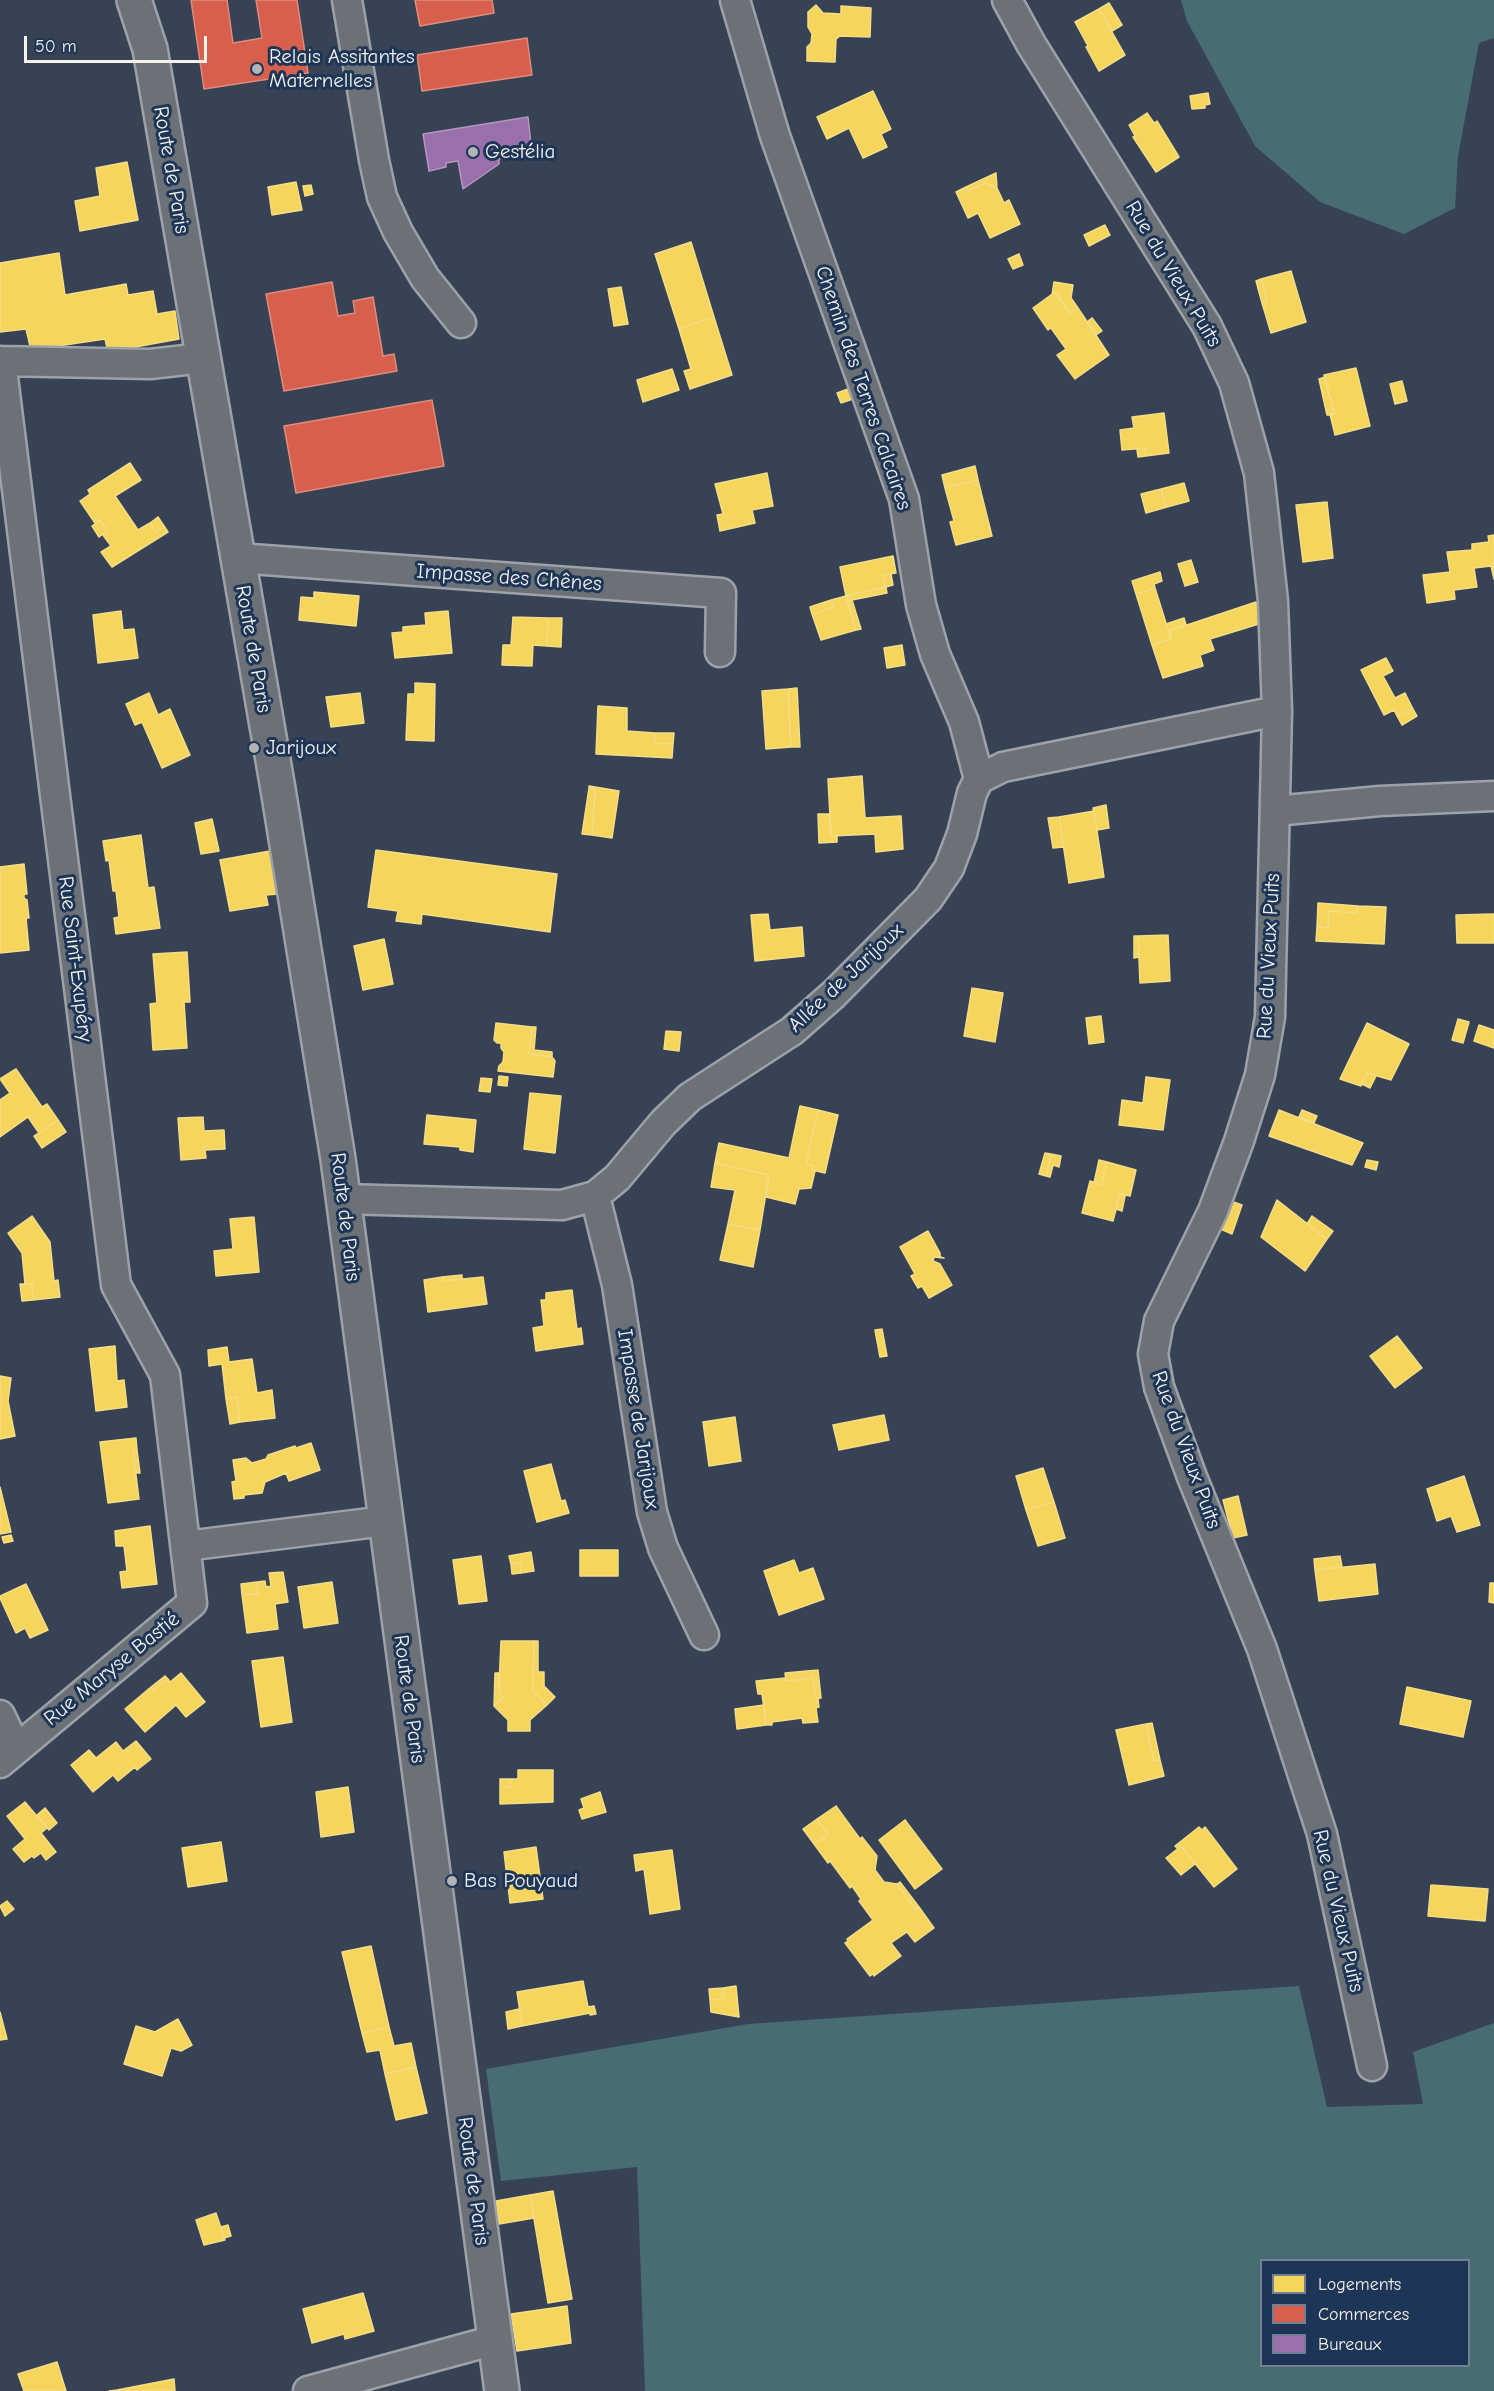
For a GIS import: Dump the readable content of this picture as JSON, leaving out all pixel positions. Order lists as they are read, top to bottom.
{
  "streets": {
    "main road": ["Route de Paris"],
    "street": [
      "Rue du Vieux Puits",
      "Chemin des Terres Calcaires",
      "Impasse des Chênes",
      "Rue Saint-Exupéry",
      "Allée de Jarijoux",
      "Impasse de Jarijoux",
      "Rue Maryse Bastié"
    ]
  },
  "crossings": [
    ["Route de Paris", "Impasse des Chênes"],
    ["Route de Paris", "Allée de Jarijoux"],
    ["Chemin des Terres Calcaires", "Allée de Jarijoux"],
    ["Rue Saint-Exupéry", "Rue Maryse Bastié"],
    ["Allée de Jarijoux", "Impasse de Jarijoux"]
  ],
  "places": [
    "Relais Assitantes Maternelles",
    "Gestélia",
    "Jarijoux",
    "Bas Pouyaud"
  ],
  "legend": ["Logements", "Commerces", "Bureaux"],
  "scale_bar": "50 m"
}
